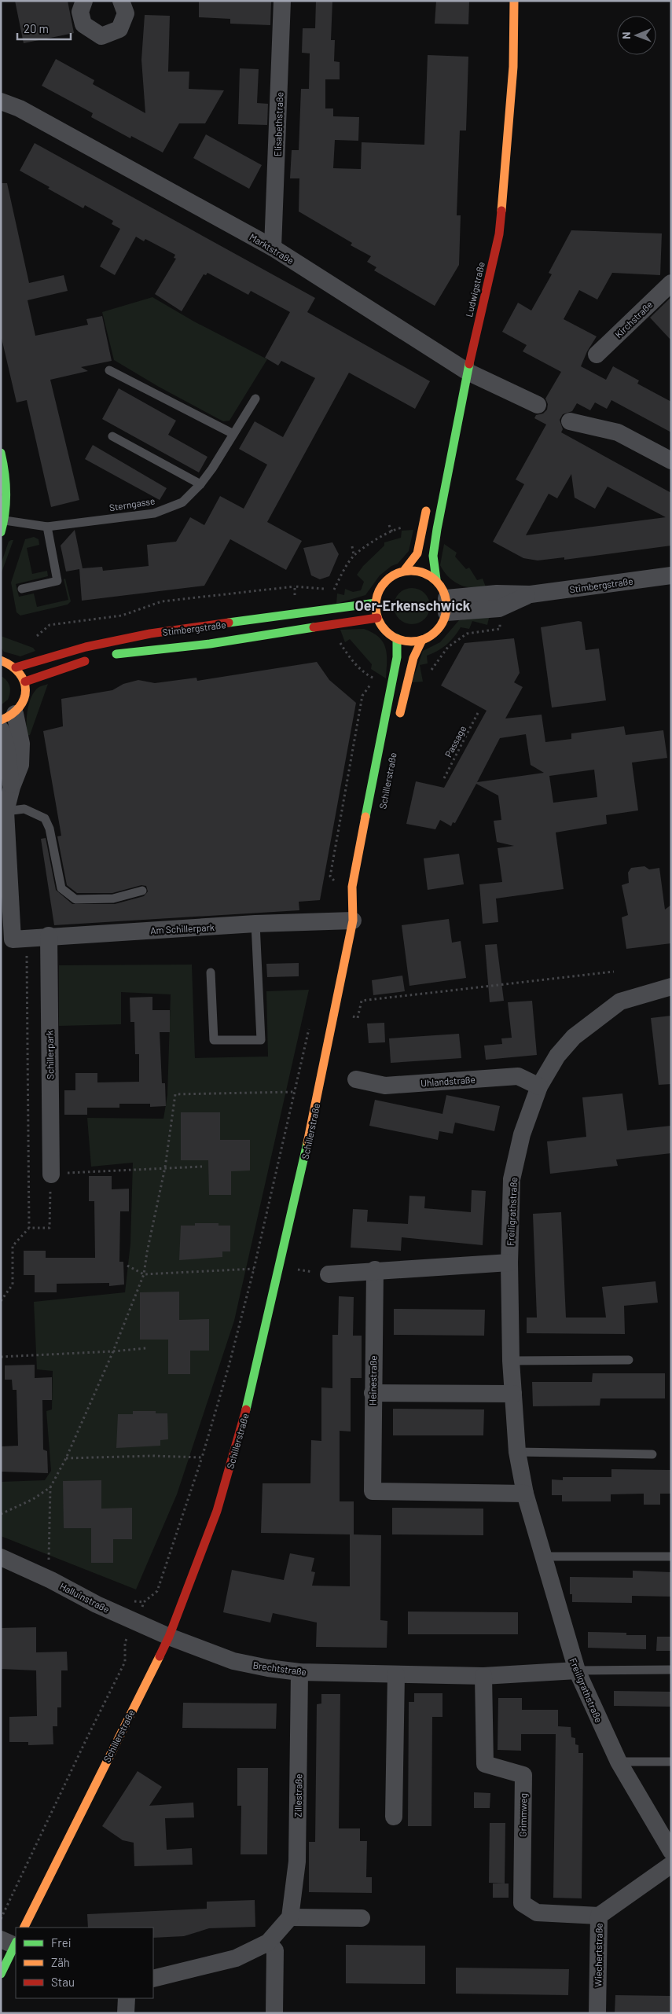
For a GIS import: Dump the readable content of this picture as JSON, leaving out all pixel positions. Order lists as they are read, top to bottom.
{
  "streets": {
    "main road": ["Ludwigstraße", "Stimbergstraße", "Schillerstraße"],
    "street": [
      "Elisabethstraße",
      "Marktstraße",
      "Kirchstraße",
      "Am Schillerpark",
      "Schillerpark",
      "Uhlandstraße",
      "Freiligrathstraße",
      "Heinestraße",
      "Halluinstraße",
      "Brechtstraße",
      "Zillestraße",
      "Grimmweg",
      "Wiechertstraße"
    ],
    "lane": ["Sterngasse"],
    "path": ["Passage"]
  },
  "crossings": [
    ["Elisabethstraße", "Marktstraße"],
    ["Marktstraße", "Ludwigstraße"],
    ["Ludwigstraße", "Stimbergstraße"],
    ["Ludwigstraße", "Schillerstraße"],
    ["Stimbergstraße", "Schillerstraße"],
    ["Schillerstraße", "Am Schillerpark"],
    ["Schillerstraße", "Halluinstraße"],
    ["Schillerstraße", "Brechtstraße"],
    ["Am Schillerpark", "Schillerpark"],
    ["Uhlandstraße", "Freiligrathstraße"],
    ["Freiligrathstraße", "Heinestraße"],
    ["Freiligrathstraße", "Brechtstraße"],
    ["Halluinstraße", "Brechtstraße"],
    ["Brechtstraße", "Zillestraße"],
    ["Brechtstraße", "Grimmweg"],
    ["Grimmweg", "Wiechertstraße"]
  ],
  "districts": ["Oer-Erkenschwick"],
  "legend": ["Frei", "Zäh", "Stau"],
  "scale_bar": "20 m",
  "north": "left"
}
